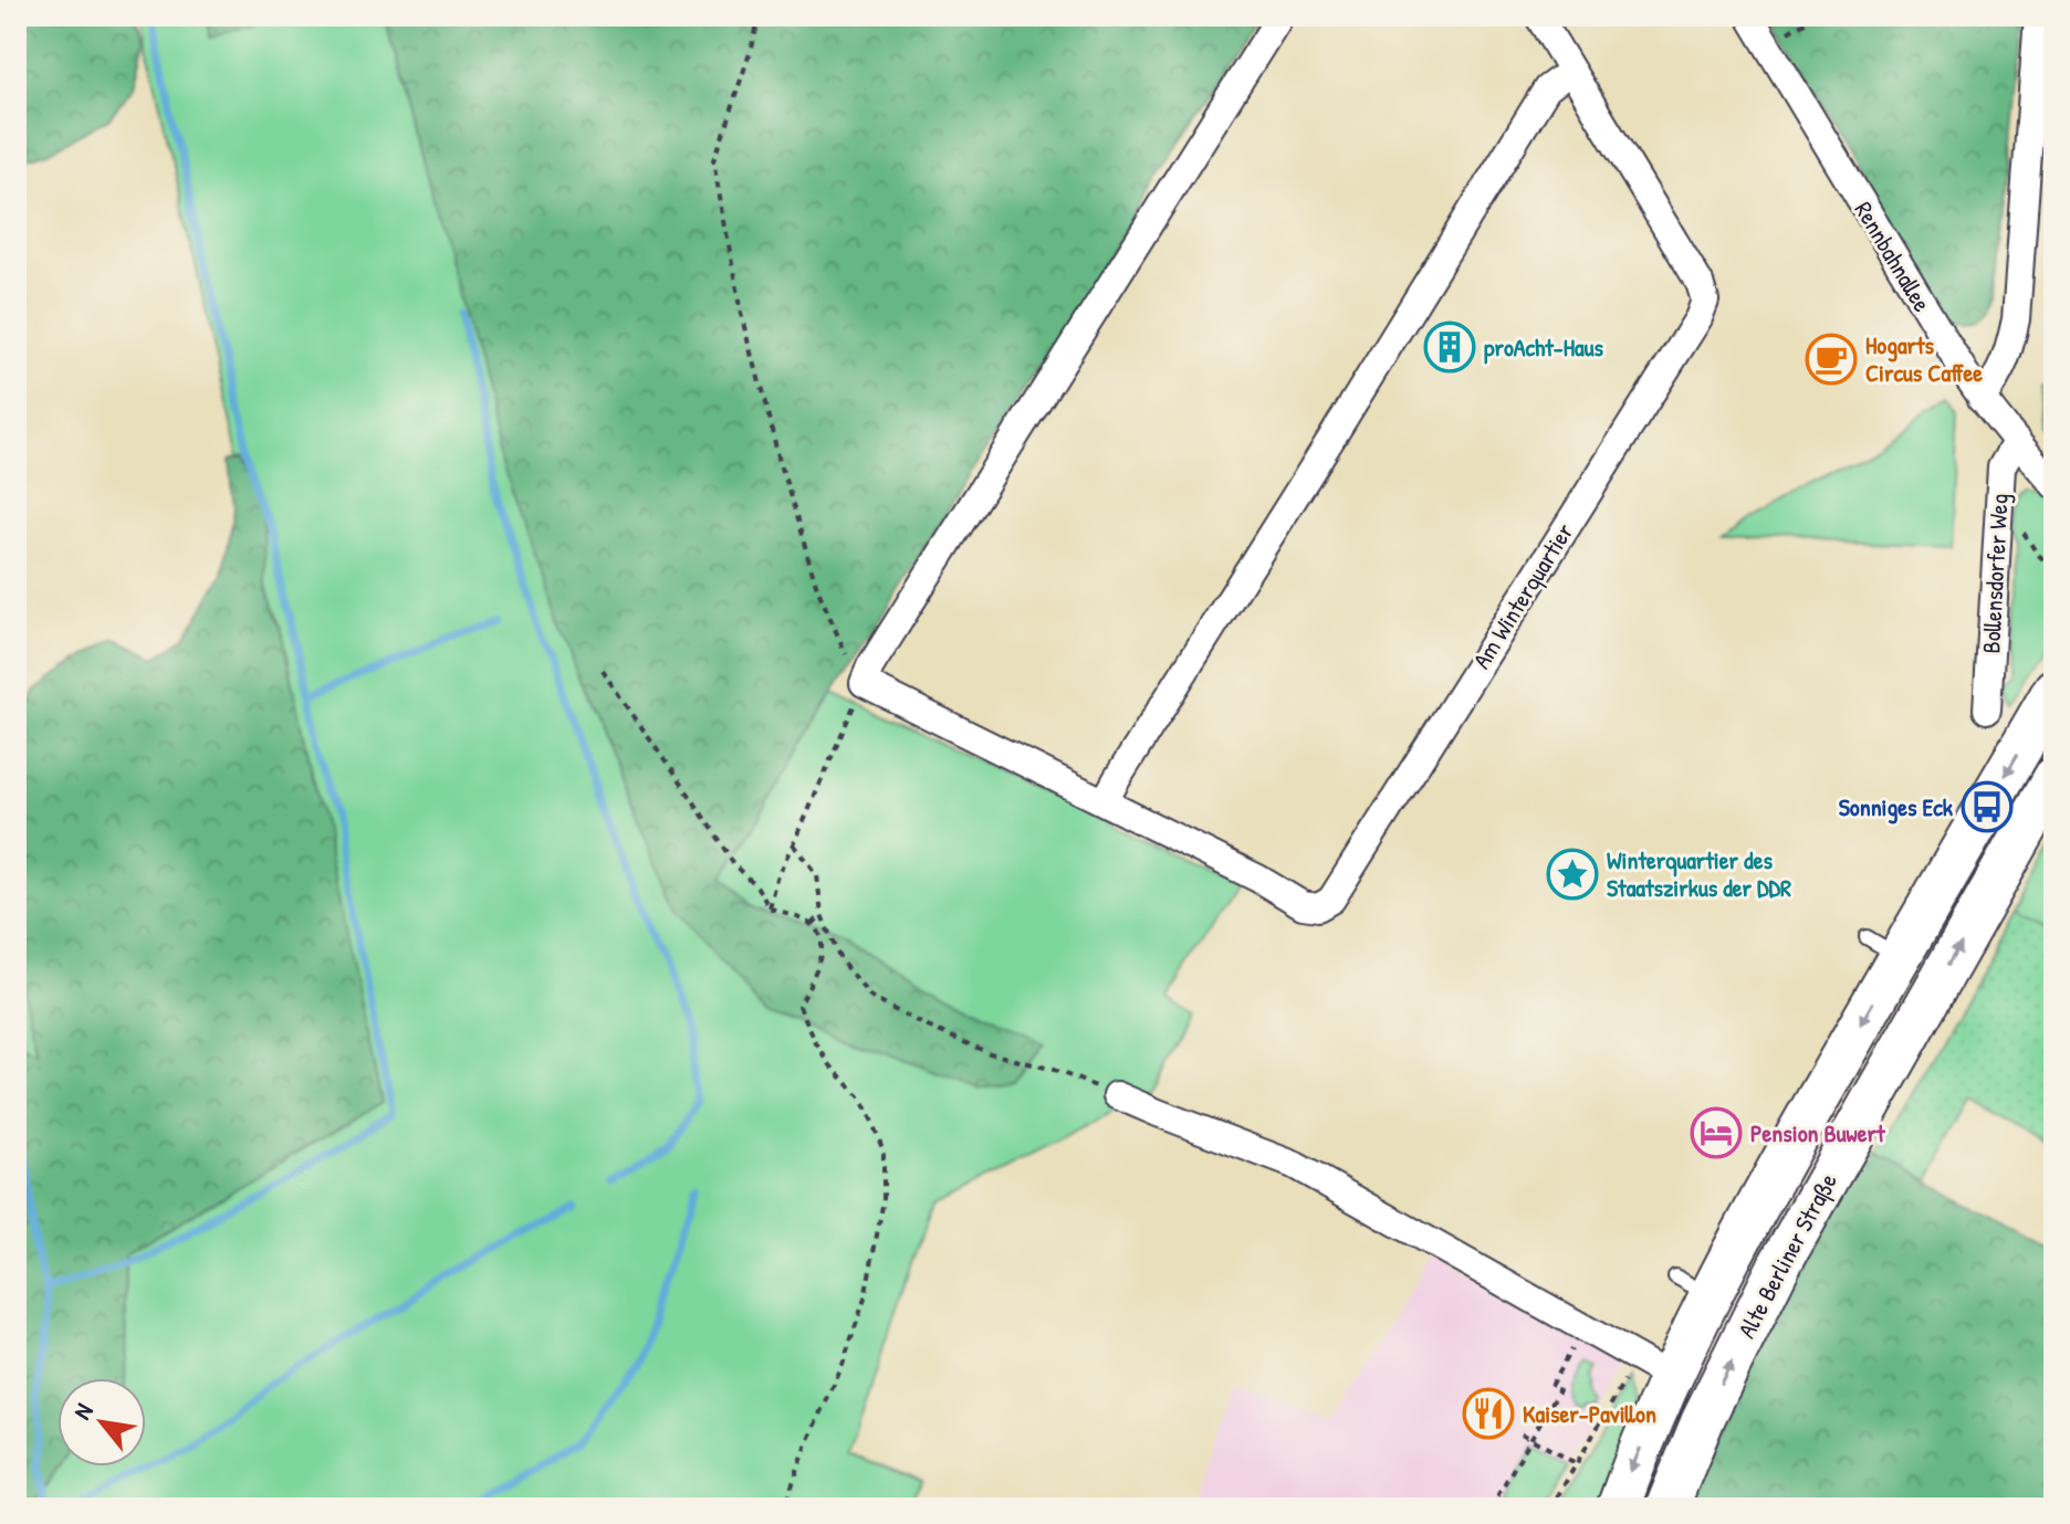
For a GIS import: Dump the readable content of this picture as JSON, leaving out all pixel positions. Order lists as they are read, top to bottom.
{
  "streets": {
    "main road": ["Alte Berliner Straße"],
    "street": ["Rennbahnallee", "Bollensdorfer Weg", "Am Winterquartier"]
  },
  "crossings": [
    ["Rennbahnallee", "Bollensdorfer Weg"]
  ],
  "places": {
    "building": ["proAcht-Haus"],
    "cafe": ["Hogarts Circus Caffee"],
    "bus stop": ["Sonniges Eck"],
    "place": ["Winterquartier des Staatszirkus der DDR"],
    "hotel": ["Pension Buwert"],
    "restaurant": ["Kaiser-Pavillon"]
  },
  "north": "top left"
}
